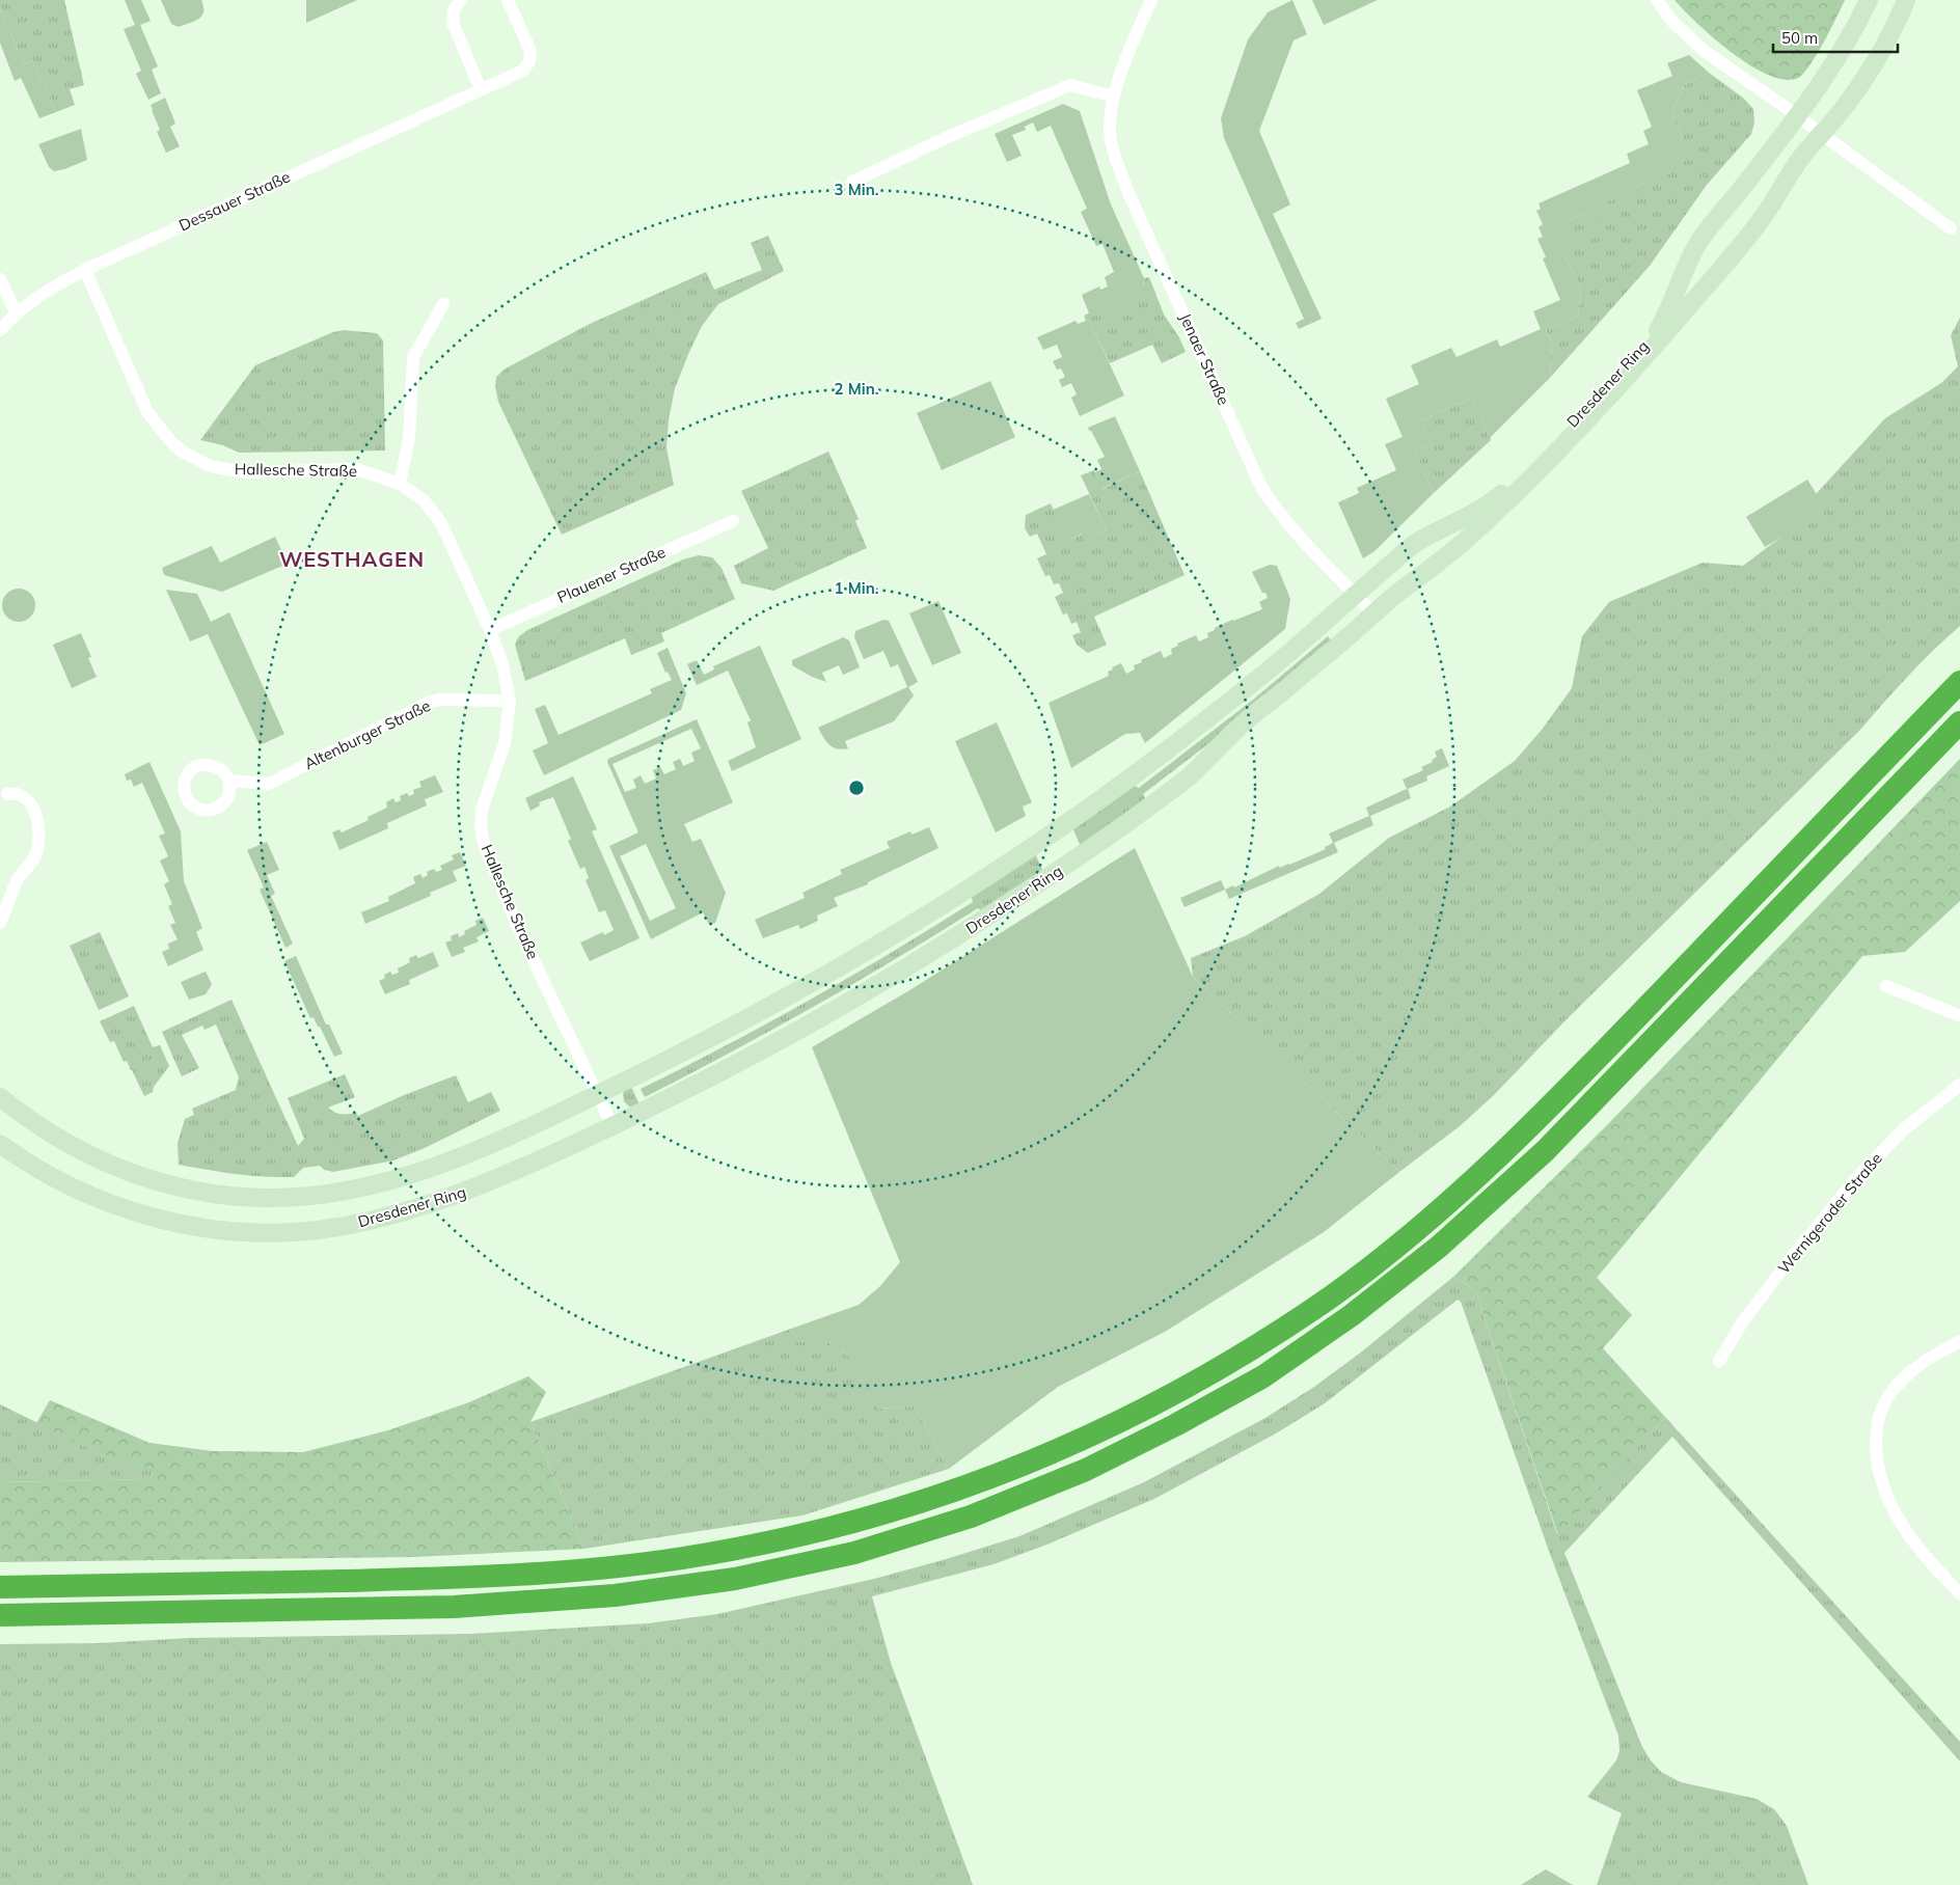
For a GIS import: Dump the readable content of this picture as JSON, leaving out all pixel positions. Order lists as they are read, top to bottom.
{
  "streets": {
    "street": [
      "Dessauer Straße",
      "Jenaer Straße",
      "Dresdener Ring",
      "Hallesche Straße",
      "Plauener Straße",
      "Altenburger Straße",
      "Wernigeroder Straße"
    ]
  },
  "crossings": [
    ["Dessauer Straße", "Hallesche Straße"],
    ["Jenaer Straße", "Dresdener Ring"],
    ["Dresdener Ring", "Hallesche Straße"],
    ["Hallesche Straße", "Plauener Straße"],
    ["Hallesche Straße", "Altenburger Straße"]
  ],
  "districts": ["WESTHAGEN"],
  "scale_bar": "50 m",
  "rings": ["3 Min.", "2 Min.", "1 Min."]
}
